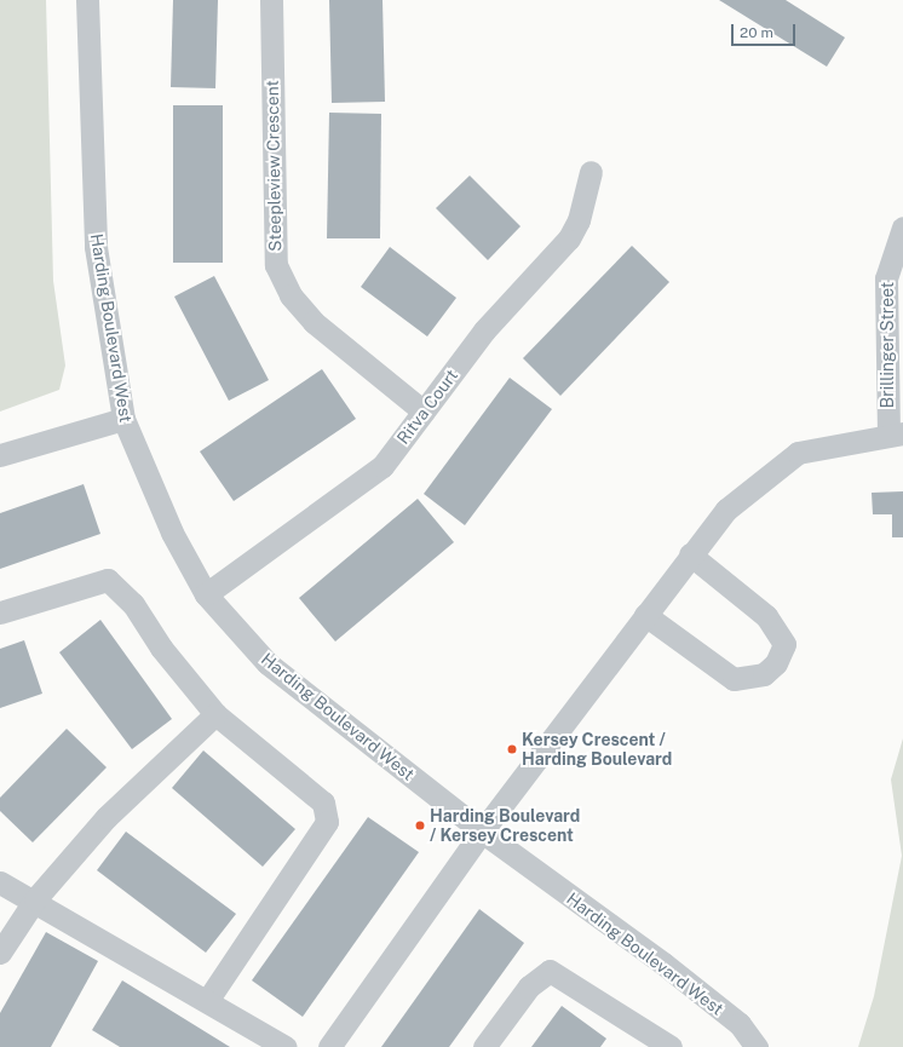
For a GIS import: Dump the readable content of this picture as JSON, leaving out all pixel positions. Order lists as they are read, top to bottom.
{
  "streets": {
    "street": [
      "Steepleview Crescent",
      "Harding Boulevard West",
      "Brillinger Street",
      "Ritva Court"
    ]
  },
  "crossings": [
    ["Steepleview Crescent", "Ritva Court"],
    ["Harding Boulevard West", "Ritva Court"]
  ],
  "places": ["Kersey Crescent / Harding Boulevard", "Harding Boulevard / Kersey Crescent"],
  "scale_bar": "20 m"
}
